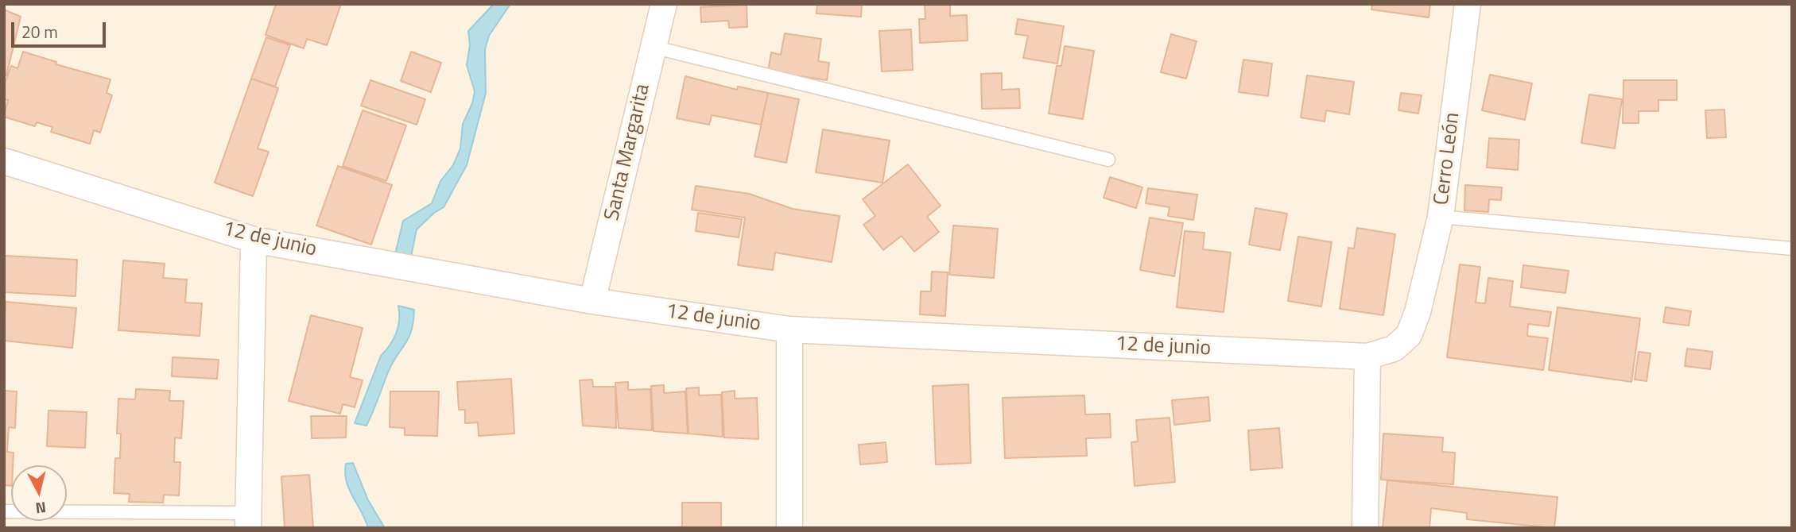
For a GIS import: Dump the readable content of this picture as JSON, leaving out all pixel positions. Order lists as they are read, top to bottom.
{
  "streets": {
    "street": ["Santa Margarita", "Cerro León", "12 de junio"]
  },
  "crossings": [
    ["Santa Margarita", "12 de junio"],
    ["Cerro León", "12 de junio"]
  ],
  "scale_bar": "20 m",
  "north": "bottom"
}
